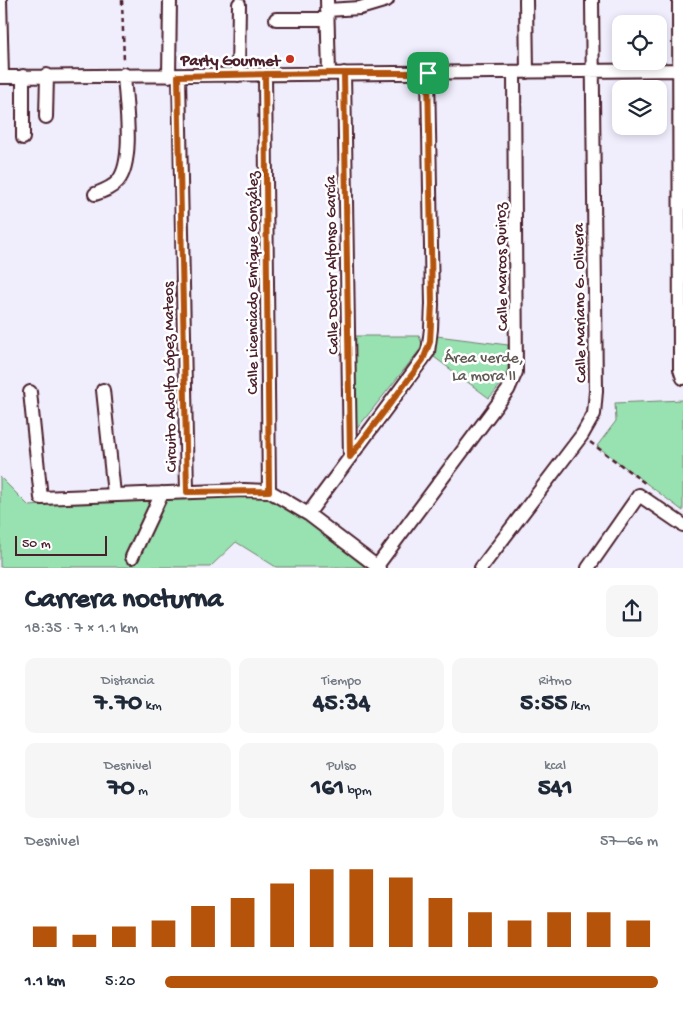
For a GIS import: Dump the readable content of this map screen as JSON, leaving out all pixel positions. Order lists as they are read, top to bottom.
{
  "streets": {
    "street": [
      "Calle Doctor Alfonso García",
      "Calle Marcos Quiroz",
      "Calle Licenciado Enrique González",
      "Calle Mariano G. Olivera",
      "Circuito Adolfo López Mateos"
    ]
  },
  "crossings": [
    ["Calle Licenciado Enrique González", "Circuito Adolfo López Mateos"]
  ],
  "parks": ["Área verde, La mora II"],
  "places": ["Party Gourmet"],
  "scale_bar": "50 m",
  "page": {
    "scale": "50 m",
    "heading": ["Carrera nocturna", "18:35 · 7 × 1.1 km"],
    "stats": [
      ["Distancia", "7.70 km"],
      ["Tiempo", "45:34"],
      ["Ritmo", "5:55 /km"],
      ["Desnivel", "70 m"],
      ["Pulso", "161 bpm"],
      ["kcal", "541"]
    ],
    "chart": ["Desnivel", "57–66 m"],
    "list": [
      {
        "name": "1.1 km",
        "note": "5:20"
      }
    ]
  }
}
